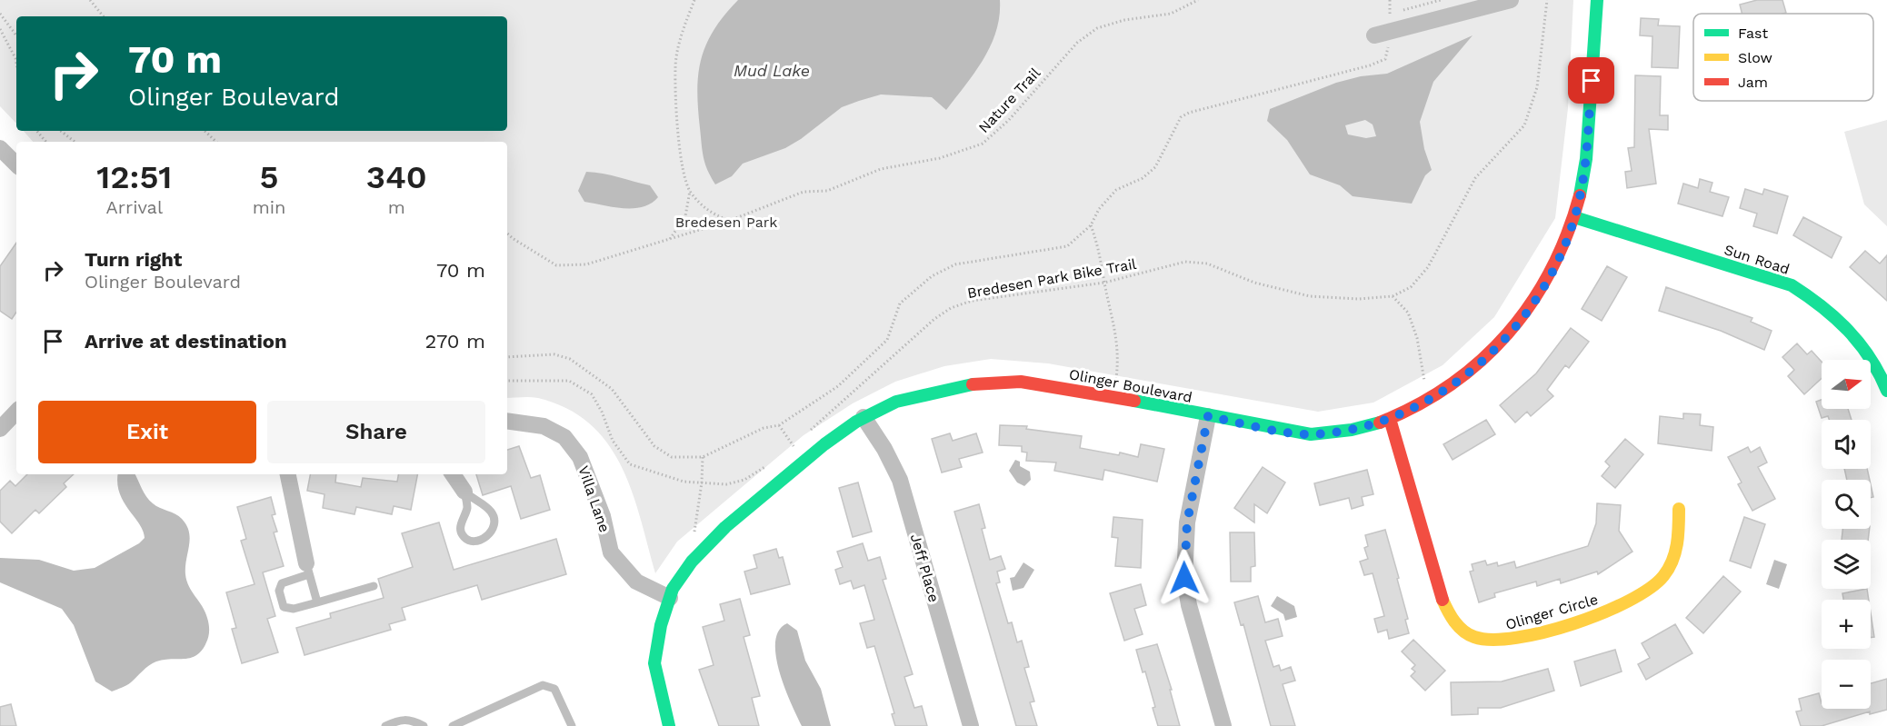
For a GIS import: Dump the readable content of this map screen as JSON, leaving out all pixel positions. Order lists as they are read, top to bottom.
{
  "streets": {
    "street": [
      "Sun Road",
      "Olinger Boulevard",
      "Villa Lane",
      "Jeff Place",
      "Olinger Circle"
    ],
    "path": ["Nature Trail", "Bredesen Park Bike Trail"]
  },
  "crossings": [
    ["Sun Road", "Olinger Boulevard"],
    ["Olinger Boulevard", "Villa Lane"],
    ["Olinger Boulevard", "Jeff Place"],
    ["Olinger Boulevard", "Olinger Circle"]
  ],
  "water": ["Mud Lake"],
  "parks": ["Bredesen Park"],
  "legend": ["Fast", "Slow", "Jam"],
  "north": "right",
  "page": {
    "turn": ["70 m", "Olinger Boulevard"],
    "eta": [
      "12:51",
      "Arrival",
      "5",
      "min",
      "340",
      "m"
    ],
    "list": [
      {
        "name": "Turn right",
        "note": "Olinger Boulevard",
        "value": "70 m"
      },
      {
        "name": "Arrive at destination",
        "value": "270 m"
      }
    ],
    "map_buttons": ["+", "−"],
    "buttons": ["Exit", "Share"]
  }
}
